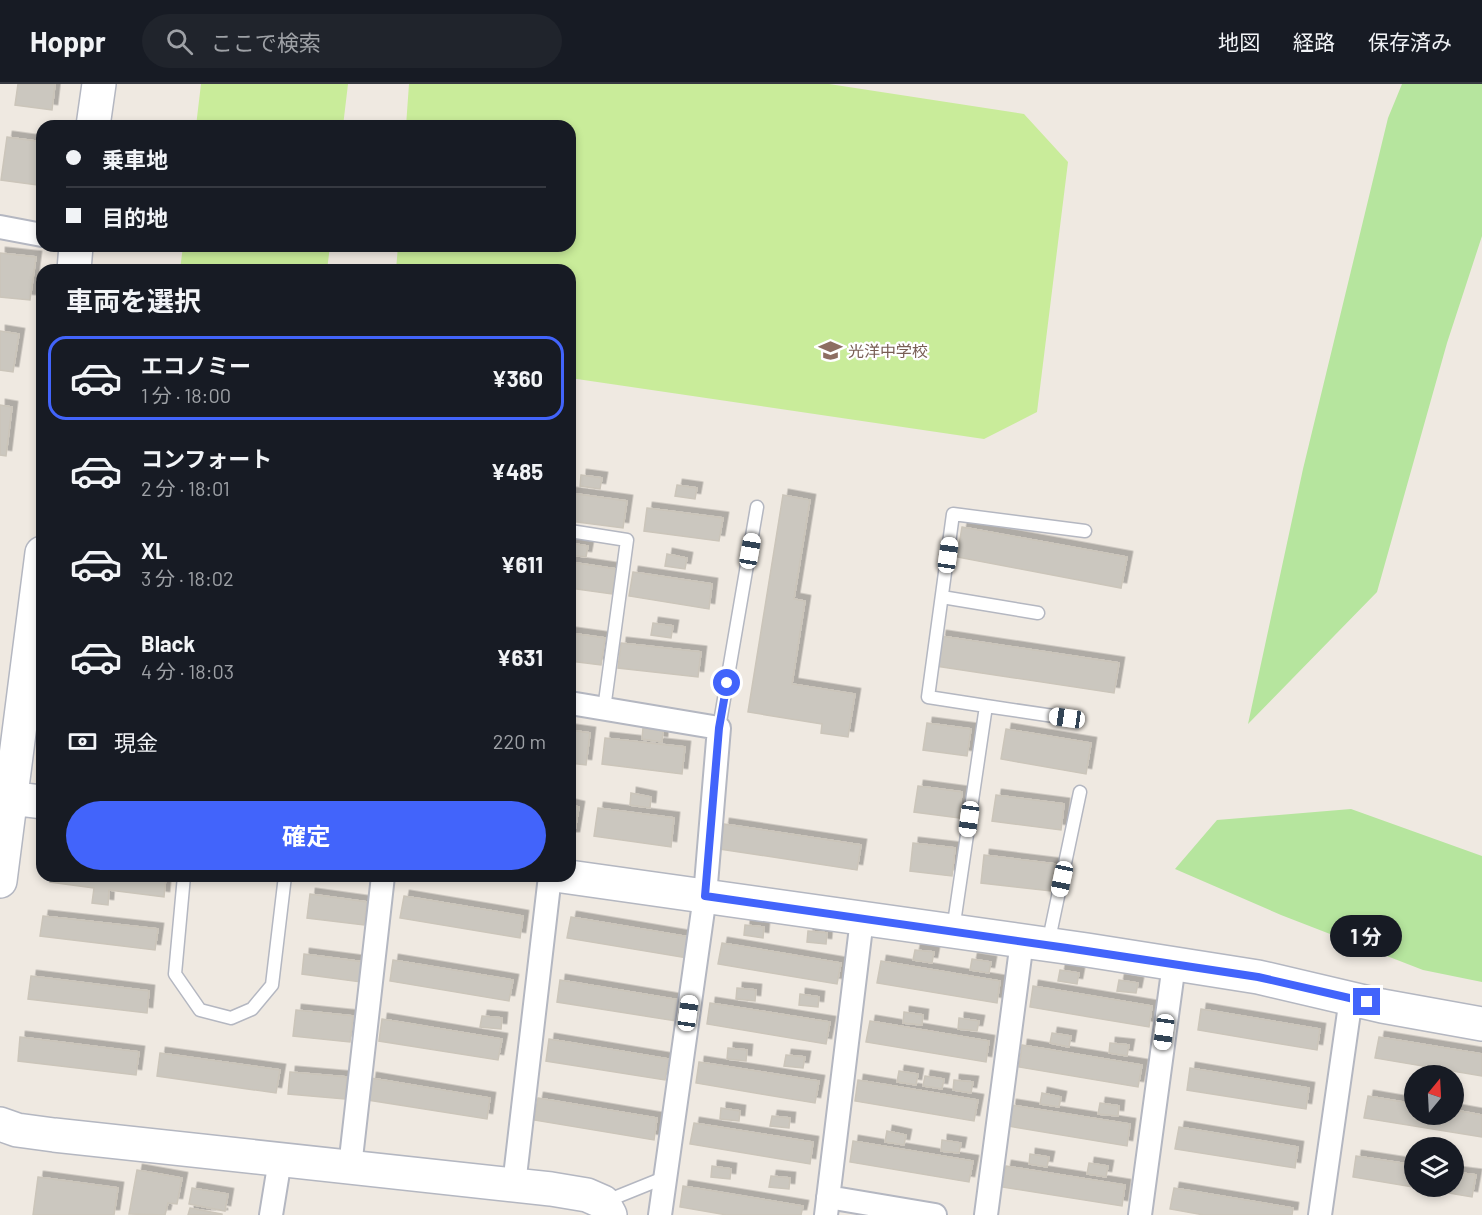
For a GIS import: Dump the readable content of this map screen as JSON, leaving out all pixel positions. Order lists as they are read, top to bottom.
{
  "places": {
    "school or university": ["光洋中学校"]
  },
  "north": "top",
  "page": {
    "header": "Hoppr",
    "search": "ここで検索",
    "nav": ["地図", "経路", "保存済み"],
    "banner": ["乗車地", "目的地"],
    "heading": "車両を選択",
    "list": [
      {
        "name": "エコノミー",
        "note": "1 分 · 18:00",
        "value": "¥360"
      },
      {
        "name": "コンフォート",
        "note": "2 分 · 18:01",
        "value": "¥485"
      },
      {
        "name": "XL",
        "note": "3 分 · 18:02",
        "value": "¥611"
      },
      {
        "name": "Black",
        "note": "4 分 · 18:03",
        "value": "¥631"
      }
    ],
    "pay": ["現金", "220 m"],
    "buttons": "確定",
    "bubble": "1 分"
  }
}
